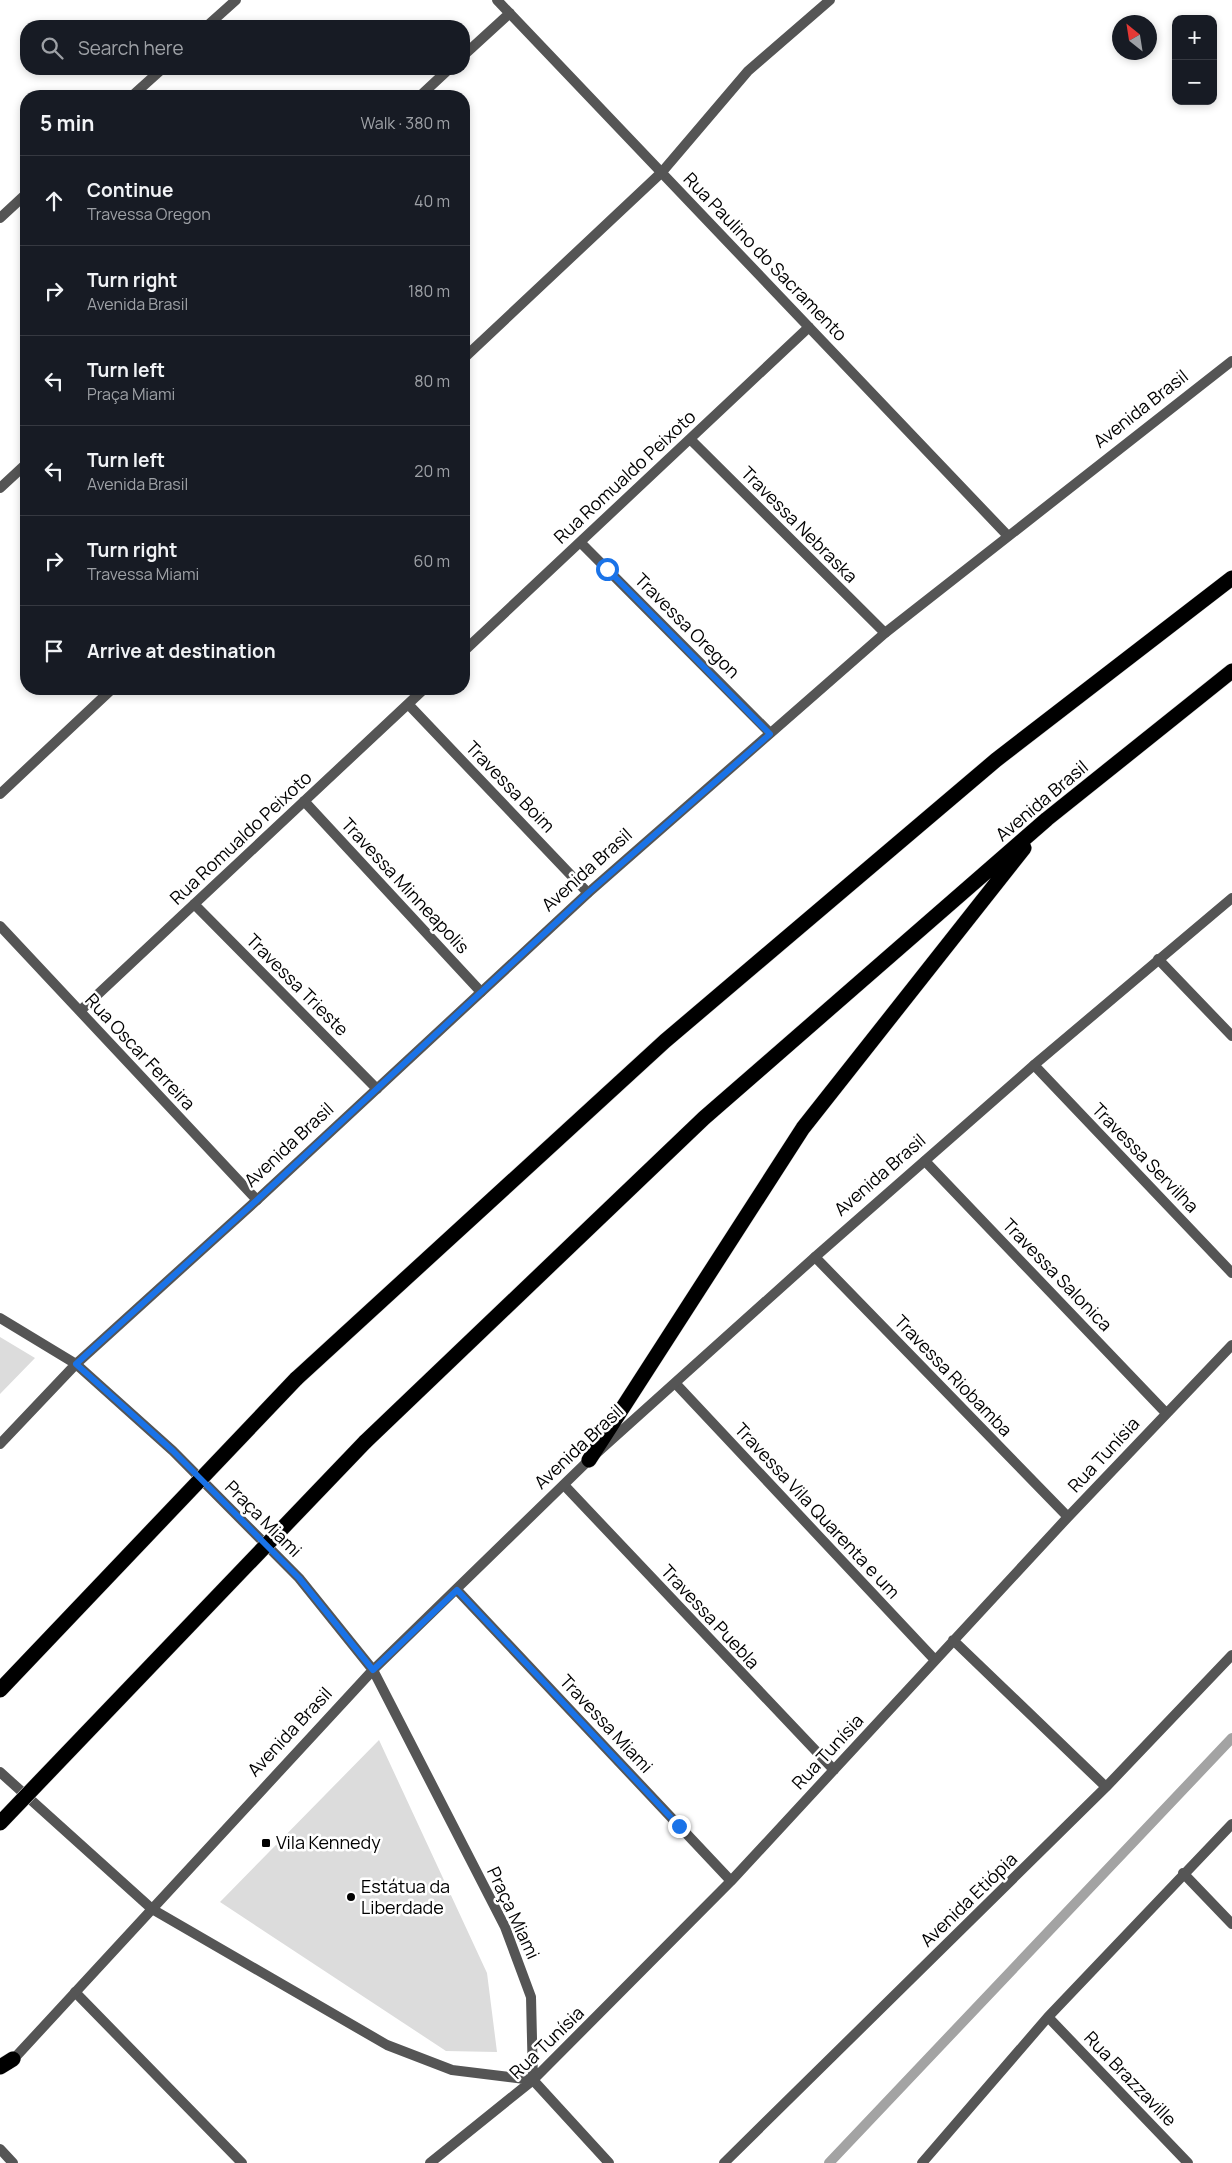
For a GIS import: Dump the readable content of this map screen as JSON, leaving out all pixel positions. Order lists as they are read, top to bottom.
{
  "streets": {
    "highway": ["Avenida Brasil"],
    "street": [
      "Rua Paulino do Sacramento",
      "Rua Romualdo Peixoto",
      "Travessa Nebraska",
      "Travessa Oregon",
      "Travessa Boim",
      "Travessa Minneapolis",
      "Travessa Trieste",
      "Rua Oscar Ferreira",
      "Travessa Servilha",
      "Travessa Salonica",
      "Travessa Riobamba",
      "Rua Tunísia",
      "Travessa Vila Quarenta e um",
      "Praça Miami",
      "Travessa Puebla",
      "Travessa Miami",
      "Avenida Etiópia",
      "Rua Brazzaville"
    ]
  },
  "crossings": [
    ["Rua Paulino do Sacramento", "Avenida Brasil"],
    ["Rua Paulino do Sacramento", "Rua Romualdo Peixoto"],
    ["Avenida Brasil", "Travessa Nebraska"],
    ["Avenida Brasil", "Travessa Oregon"],
    ["Avenida Brasil", "Travessa Boim"],
    ["Avenida Brasil", "Travessa Minneapolis"],
    ["Avenida Brasil", "Travessa Trieste"],
    ["Avenida Brasil", "Rua Oscar Ferreira"],
    ["Avenida Brasil", "Travessa Servilha"],
    ["Avenida Brasil", "Travessa Salonica"],
    ["Avenida Brasil", "Travessa Riobamba"],
    ["Avenida Brasil", "Travessa Vila Quarenta e um"],
    ["Avenida Brasil", "Praça Miami"],
    ["Avenida Brasil", "Travessa Puebla"],
    ["Avenida Brasil", "Travessa Miami"],
    ["Rua Romualdo Peixoto", "Travessa Nebraska"],
    ["Rua Romualdo Peixoto", "Travessa Oregon"],
    ["Rua Romualdo Peixoto", "Travessa Boim"],
    ["Rua Romualdo Peixoto", "Travessa Minneapolis"],
    ["Rua Romualdo Peixoto", "Travessa Trieste"],
    ["Rua Romualdo Peixoto", "Rua Oscar Ferreira"],
    ["Travessa Salonica", "Rua Tunísia"],
    ["Travessa Riobamba", "Rua Tunísia"],
    ["Rua Tunísia", "Travessa Vila Quarenta e um"],
    ["Rua Tunísia", "Praça Miami"],
    ["Rua Tunísia", "Travessa Puebla"],
    ["Rua Tunísia", "Travessa Miami"]
  ],
  "places": {
    "transit": ["Vila Kennedy"],
    "other": ["Estátua da Liberdade"]
  },
  "north": "top left",
  "page": {
    "map_buttons": ["+", "−"],
    "search": "Search here",
    "heading": ["5 min", "Walk · 380 m"],
    "list": [
      ["Continue", "Travessa Oregon", "40 m"],
      ["Turn right", "Avenida Brasil", "180 m"],
      ["Turn left", "Praça Miami", "80 m"],
      ["Turn left", "Avenida Brasil", "20 m"],
      ["Turn right", "Travessa Miami", "60 m"],
      "Arrive at destination"
    ]
  }
}
